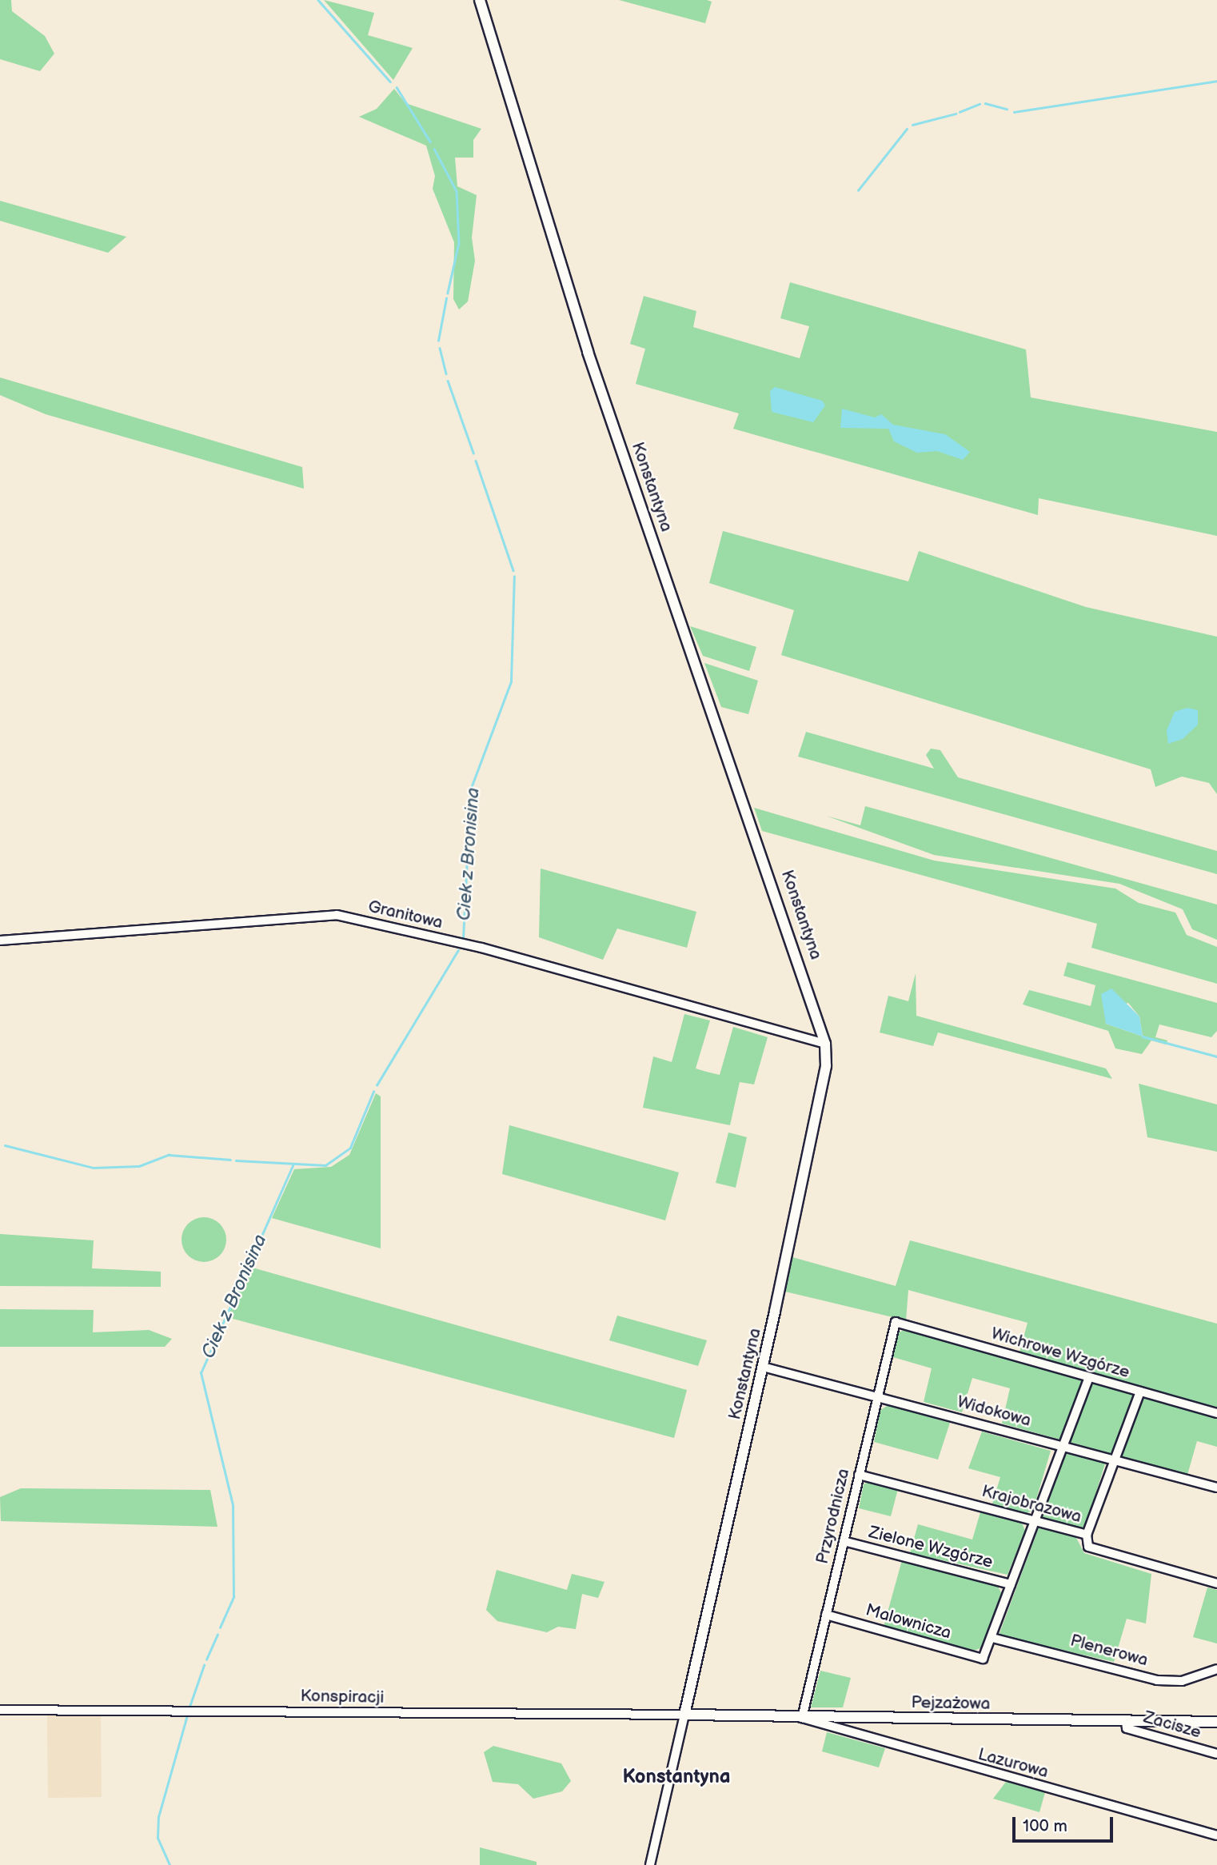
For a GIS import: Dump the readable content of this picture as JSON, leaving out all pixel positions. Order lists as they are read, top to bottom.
{
  "streets": {
    "street": [
      "Konstantyna",
      "Granitowa",
      "Wichrowe Wzgórze",
      "Widokowa",
      "Krajobrazowa",
      "Przyrodnicza",
      "Zielone Wzgórze",
      "Malownicza",
      "Plenerowa",
      "Konspiracji",
      "Pejzażowa",
      "Zacisze",
      "Lazurowa"
    ]
  },
  "crossings": [
    ["Konstantyna", "Granitowa"],
    ["Konstantyna", "Widokowa"],
    ["Konstantyna", "Konspiracji"],
    ["Konstantyna", "Pejzażowa"],
    ["Wichrowe Wzgórze", "Przyrodnicza"],
    ["Widokowa", "Przyrodnicza"],
    ["Krajobrazowa", "Przyrodnicza"],
    ["Przyrodnicza", "Zielone Wzgórze"],
    ["Przyrodnicza", "Malownicza"],
    ["Przyrodnicza", "Pejzażowa"],
    ["Przyrodnicza", "Lazurowa"],
    ["Malownicza", "Plenerowa"],
    ["Konspiracji", "Pejzażowa"],
    ["Pejzażowa", "Zacisze"],
    ["Pejzażowa", "Lazurowa"]
  ],
  "districts": ["Konstantyna"],
  "water": ["Ciek z Bronisina"],
  "scale_bar": "100 m"
}
